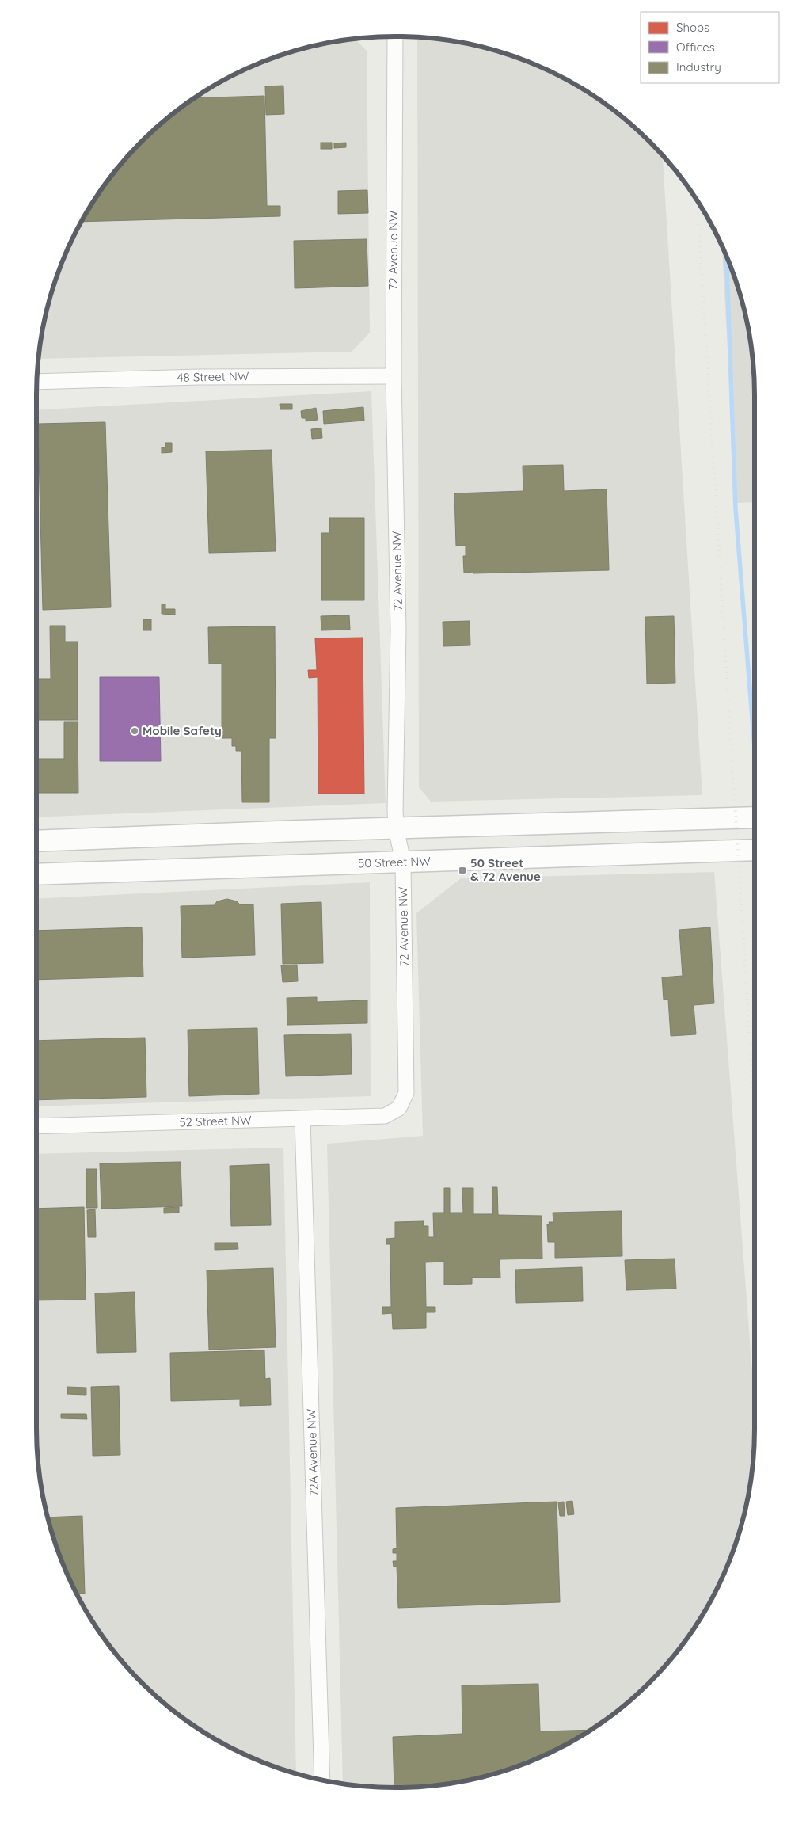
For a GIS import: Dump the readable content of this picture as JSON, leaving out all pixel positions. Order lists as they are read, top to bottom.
{
  "streets": {
    "main road": ["50 Street NW"],
    "street": [
      "72 Avenue NW",
      "48 Street NW",
      "52 Street NW",
      "72A Avenue NW"
    ]
  },
  "crossings": [
    ["72 Avenue NW", "48 Street NW"],
    ["72 Avenue NW", "50 Street NW"],
    ["72 Avenue NW", "52 Street NW"],
    ["52 Street NW", "72A Avenue NW"]
  ],
  "places": {
    "other": ["Mobile Safety"],
    "transit": ["50 Street & 72 Avenue"]
  },
  "legend": ["Shops", "Offices", "Industry"]
}
